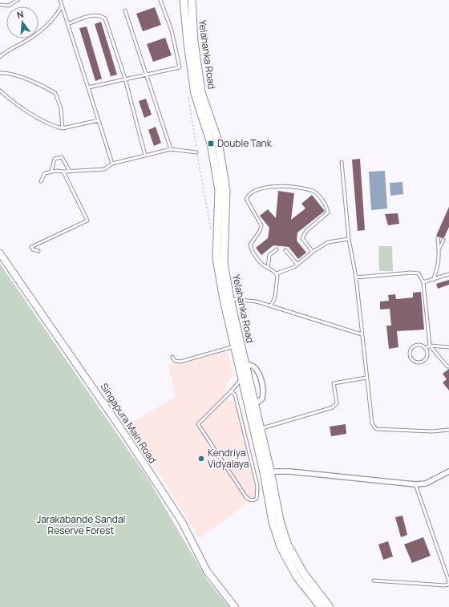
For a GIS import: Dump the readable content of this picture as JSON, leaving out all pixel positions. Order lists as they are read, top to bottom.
{
  "streets": {
    "main road": ["Yelahanka Road"],
    "street": ["Singapura Main Road"]
  },
  "parks": ["Jarakabande Sandal Reserve Forest"],
  "places": {
    "transit": ["Double Tank"],
    "other": ["Kendriya Vidyalaya"]
  },
  "north": "top"
}
